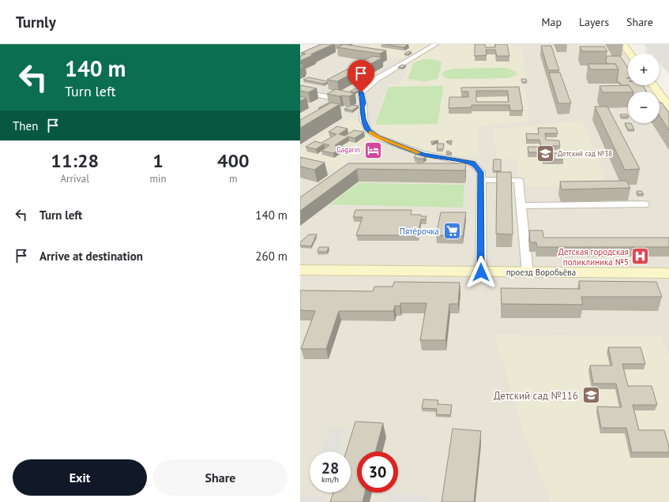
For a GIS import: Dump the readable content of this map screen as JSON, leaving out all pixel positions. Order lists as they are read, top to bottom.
{
  "streets": {
    "main road": ["проезд Воробьёва"]
  },
  "places": {
    "hotel": ["Gagarin"],
    "school or university": ["Детский сад №38", "Детский сад №116"],
    "supermarket": ["Пятёрочка"],
    "hospital": ["Детская городская поликлиника №5"]
  },
  "page": {
    "header": "Turnly",
    "nav": ["Map", "Layers", "Share"],
    "turn": ["140 m", "Turn left"],
    "map_buttons": ["+", "−"],
    "then": "Then",
    "eta": [
      "11:28",
      "Arrival",
      "1",
      "min",
      "400",
      "m"
    ],
    "list": [
      {
        "name": "Turn left",
        "value": "140 m"
      },
      {
        "name": "Arrive at destination",
        "value": "260 m"
      }
    ],
    "speed": "28 km/h",
    "limit": "30",
    "buttons": ["Exit", "Share"]
  }
}
